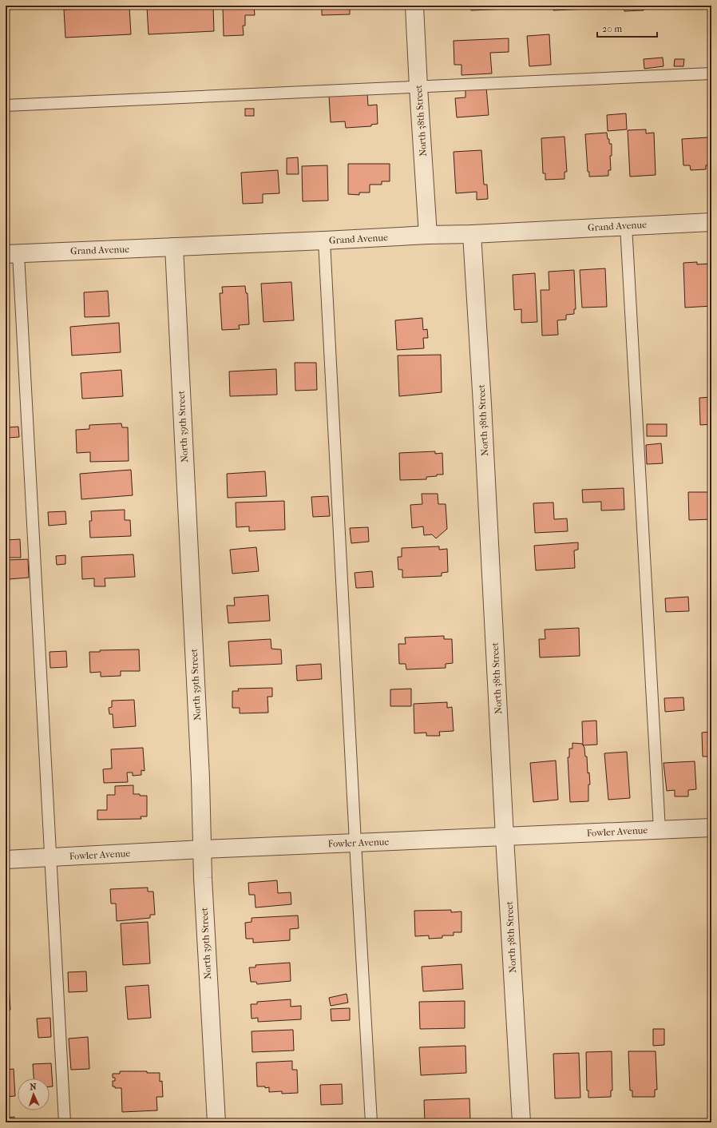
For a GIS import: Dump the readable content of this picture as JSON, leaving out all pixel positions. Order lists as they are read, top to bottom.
{
  "streets": {
    "street": [
      "North 38th Street",
      "Grand Avenue",
      "North 39th Street",
      "Fowler Avenue"
    ]
  },
  "crossings": [
    ["North 38th Street", "Grand Avenue"],
    ["North 38th Street", "Fowler Avenue"],
    ["Grand Avenue", "North 39th Street"],
    ["North 39th Street", "Fowler Avenue"]
  ],
  "scale_bar": "20 m",
  "north": "top"
}
